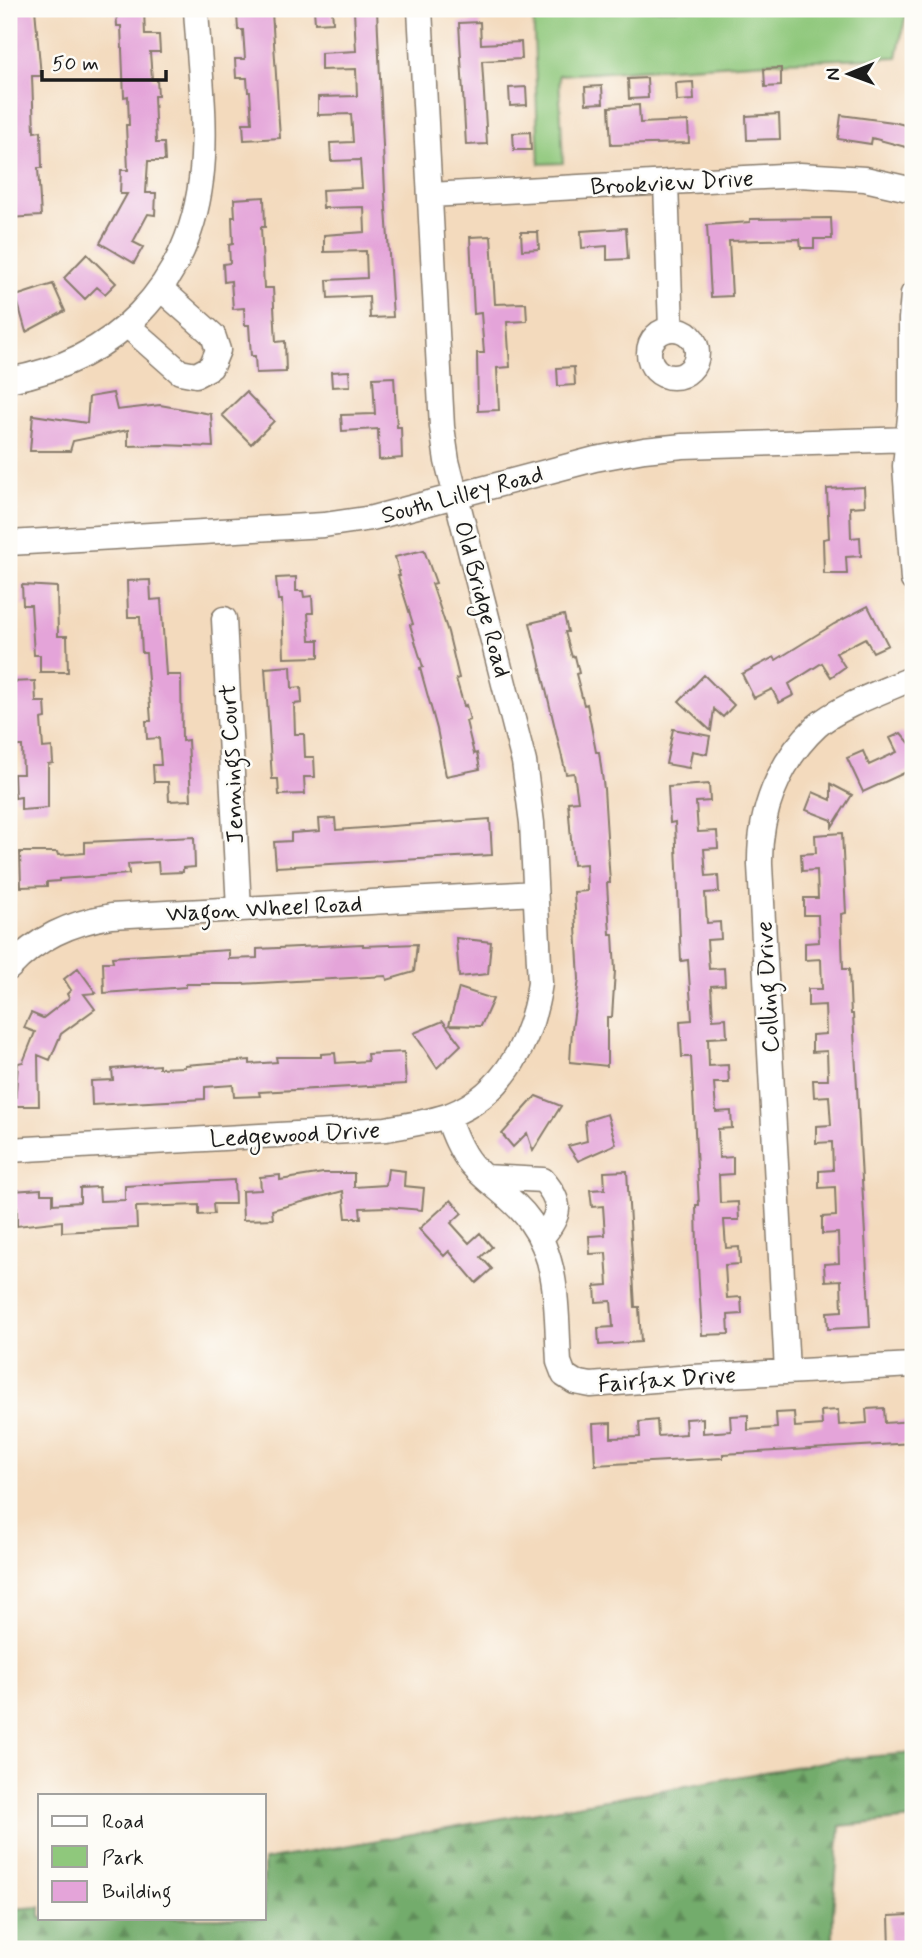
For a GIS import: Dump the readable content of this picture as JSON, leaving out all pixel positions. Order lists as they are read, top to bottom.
{
  "streets": {
    "street": [
      "Brookview Drive",
      "South Lilley Road",
      "Old Bridge Road",
      "Jennings Court",
      "Wagon Wheel Road",
      "Colling Drive",
      "Ledgewood Drive",
      "Fairfax Drive"
    ]
  },
  "crossings": [
    ["Brookview Drive", "Old Bridge Road"],
    ["South Lilley Road", "Old Bridge Road"],
    ["Old Bridge Road", "Wagon Wheel Road"],
    ["Old Bridge Road", "Ledgewood Drive"],
    ["Jennings Court", "Wagon Wheel Road"],
    ["Colling Drive", "Fairfax Drive"],
    ["Ledgewood Drive", "Fairfax Drive"]
  ],
  "legend": ["Road", "Park", "Building"],
  "scale_bar": "50 m",
  "north": "left"
}
